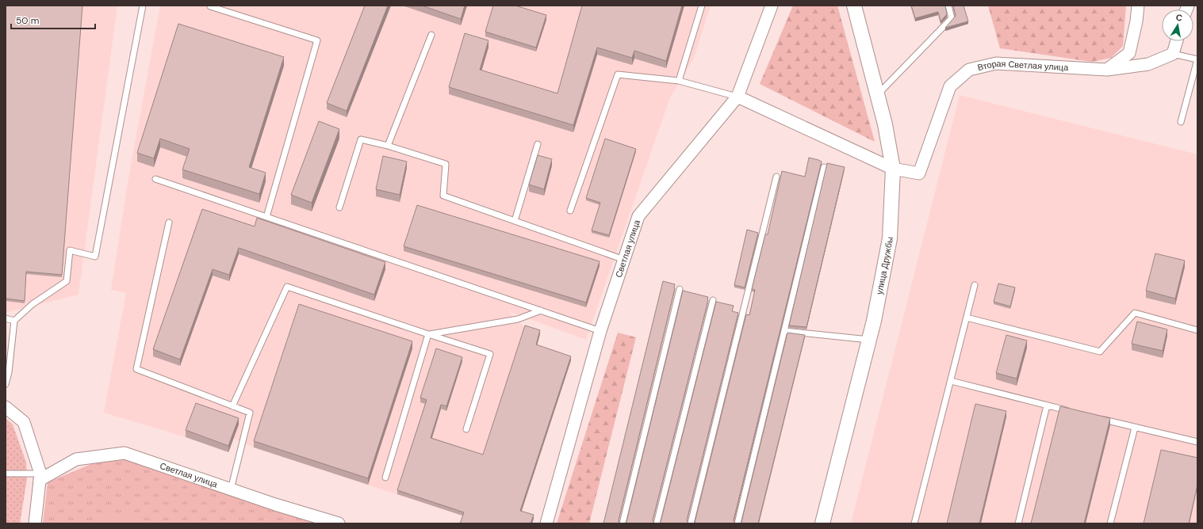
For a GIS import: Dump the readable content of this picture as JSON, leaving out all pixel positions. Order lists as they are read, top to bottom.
{
  "streets": {
    "street": ["Вторая Светлая улица", "Светлая улица", "улица Дружбы"]
  },
  "crossings": [
    ["Вторая Светлая улица", "улица Дружбы"]
  ],
  "scale_bar": "50 m",
  "north": "top"
}
